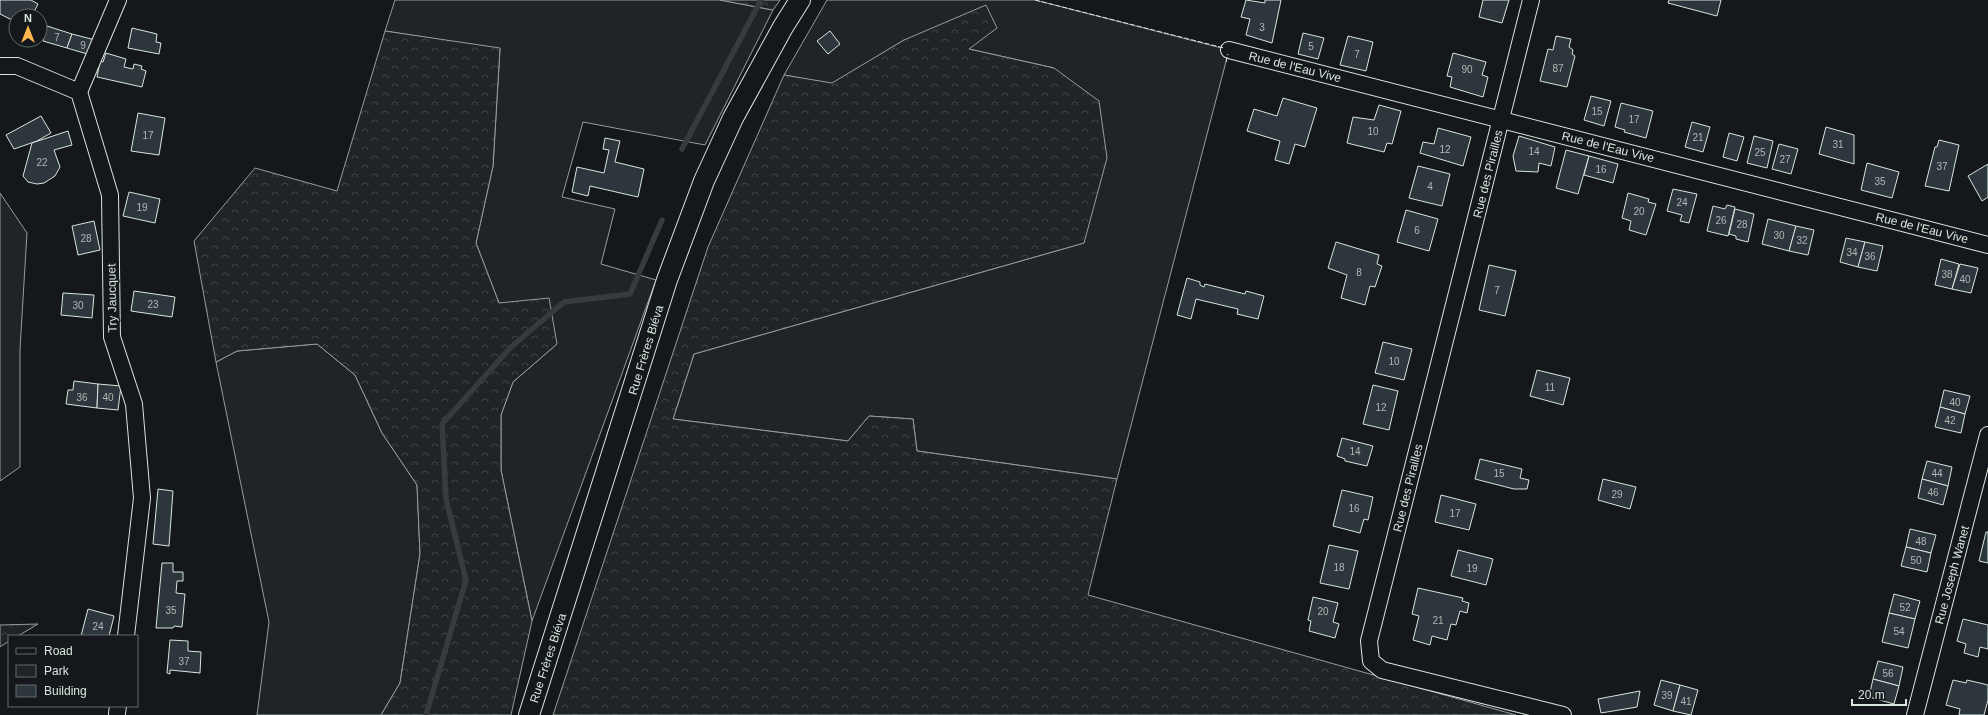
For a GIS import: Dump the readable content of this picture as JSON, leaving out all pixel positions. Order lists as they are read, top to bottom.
{
  "streets": {
    "street": [
      "Rue de l'Eau Vive",
      "Rue des Pirailles",
      "Try Jaucquet",
      "Rue Frères Biéva",
      "Rue Joseph Wanet"
    ]
  },
  "crossings": [
    ["Rue de l'Eau Vive", "Rue des Pirailles"]
  ],
  "house_numbers": [
    "3",
    "7",
    "9",
    "5",
    "7",
    "87",
    "90",
    "15",
    "17",
    "10",
    "17",
    "21",
    "31",
    "12",
    "14",
    "25",
    "27",
    "22",
    "37",
    "16",
    "35",
    "4",
    "24",
    "19",
    "20",
    "26",
    "28",
    "6",
    "30",
    "28",
    "32",
    "34",
    "36",
    "8",
    "38",
    "40",
    "7",
    "23",
    "30",
    "10",
    "11",
    "36",
    "40",
    "40",
    "12",
    "42",
    "14",
    "15",
    "44",
    "46",
    "29",
    "16",
    "17",
    "48",
    "50",
    "18",
    "19",
    "52",
    "35",
    "20",
    "21",
    "24",
    "54",
    "37",
    "56",
    "39",
    "41"
  ],
  "legend": ["Road", "Park", "Building"],
  "scale_bar": "20 m",
  "north": "top"
}
